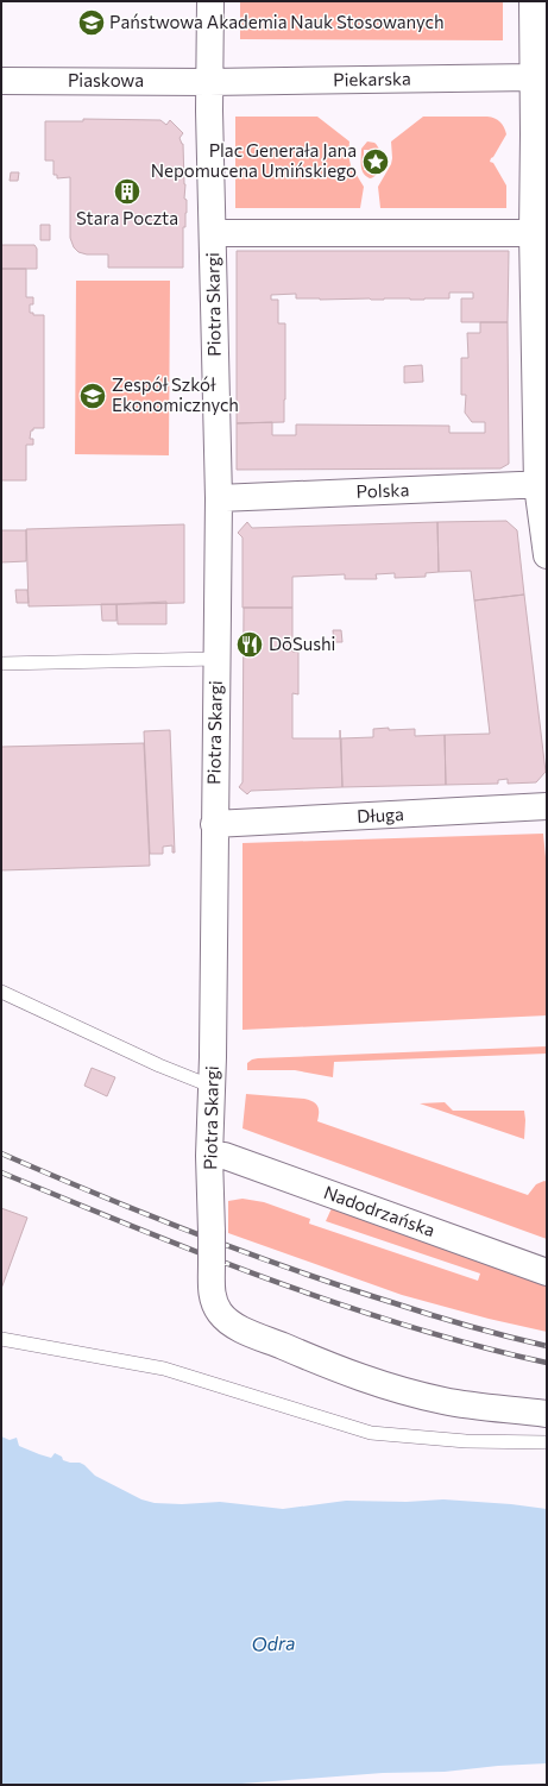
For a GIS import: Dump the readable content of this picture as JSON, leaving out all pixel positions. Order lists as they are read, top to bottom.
{
  "streets": {
    "street": [
      "Piekarska",
      "Piaskowa",
      "Piotra Skargi",
      "Polska",
      "Długa",
      "Nadodrzańska"
    ]
  },
  "crossings": [
    ["Piekarska", "Piaskowa"],
    ["Piekarska", "Piotra Skargi"],
    ["Piaskowa", "Piotra Skargi"],
    ["Piotra Skargi", "Polska"],
    ["Piotra Skargi", "Długa"],
    ["Piotra Skargi", "Nadodrzańska"]
  ],
  "water": ["Odra"],
  "places": {
    "school or university": ["Państwowa Akademia Nauk Stosowanych", "Zespół Szkół Ekonomicznych"],
    "place": ["Plac Generała Jana Nepomucena Umińskiego"],
    "building": ["Stara Poczta"],
    "restaurant": ["DōSushi"]
  }
}
